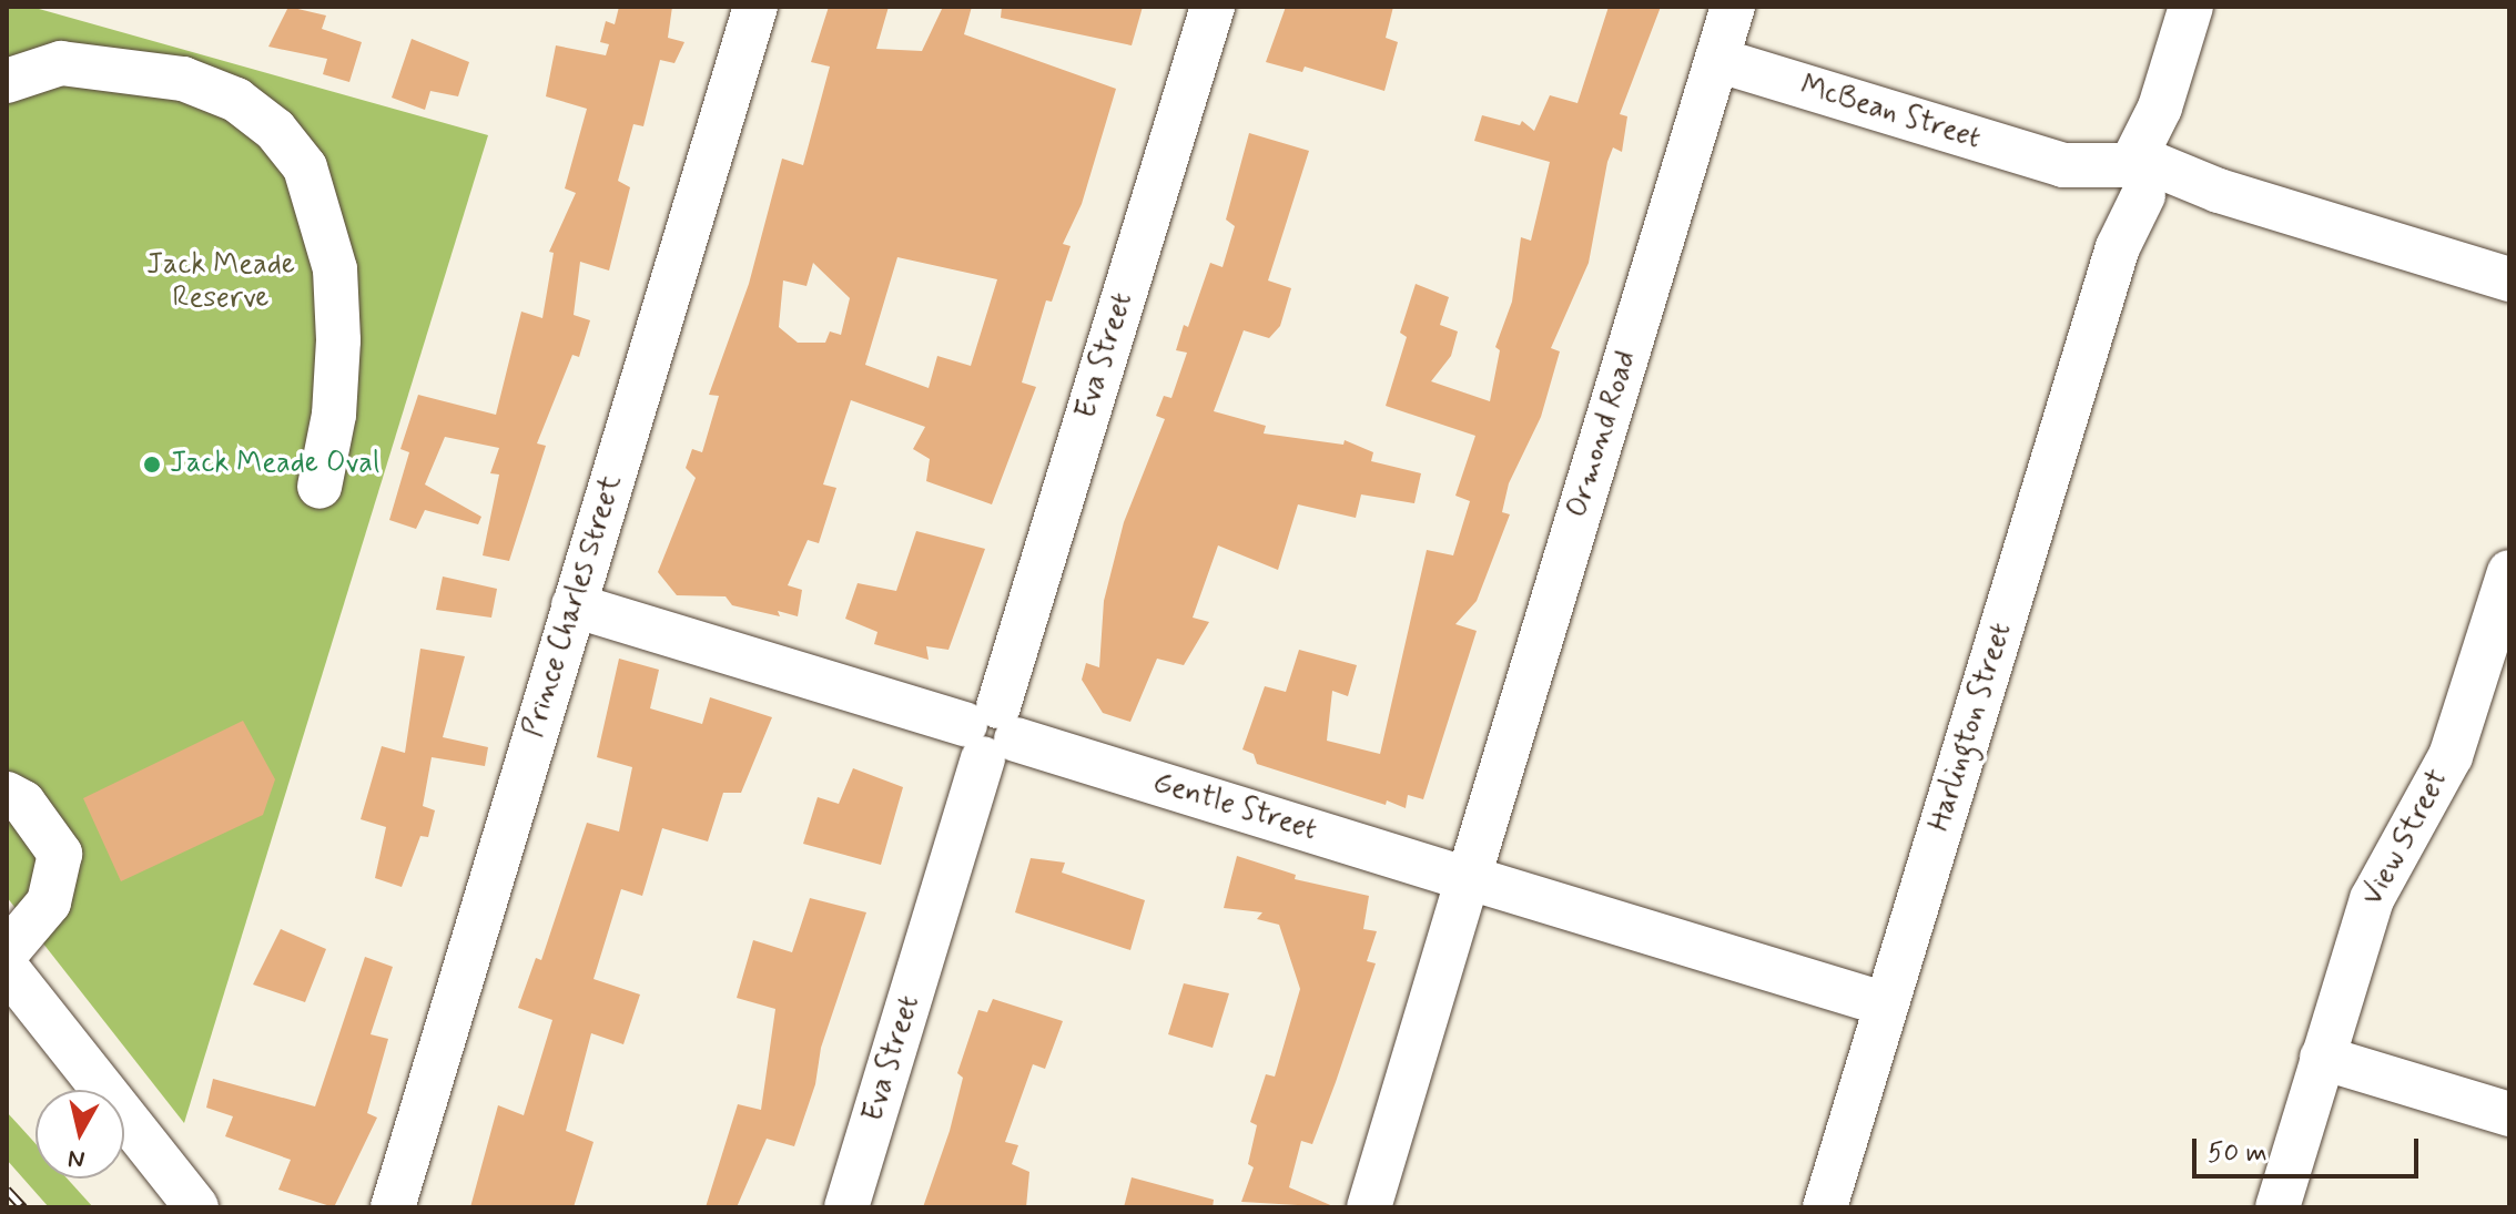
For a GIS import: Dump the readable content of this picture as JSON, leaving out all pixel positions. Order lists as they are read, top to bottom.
{
  "streets": {
    "street": [
      "McBean Street",
      "Eva Street",
      "Ormond Road",
      "Prince Charles Street",
      "Harlington Street",
      "Gentle Street",
      "View Street"
    ]
  },
  "crossings": [
    ["McBean Street", "Ormond Road"],
    ["McBean Street", "Harlington Street"],
    ["Eva Street", "Gentle Street"],
    ["Ormond Road", "Gentle Street"],
    ["Prince Charles Street", "Gentle Street"],
    ["Harlington Street", "Gentle Street"]
  ],
  "parks": ["Jack Meade Reserve"],
  "places": ["Jack Meade Oval"],
  "scale_bar": "50 m",
  "north": "bottom"
}
